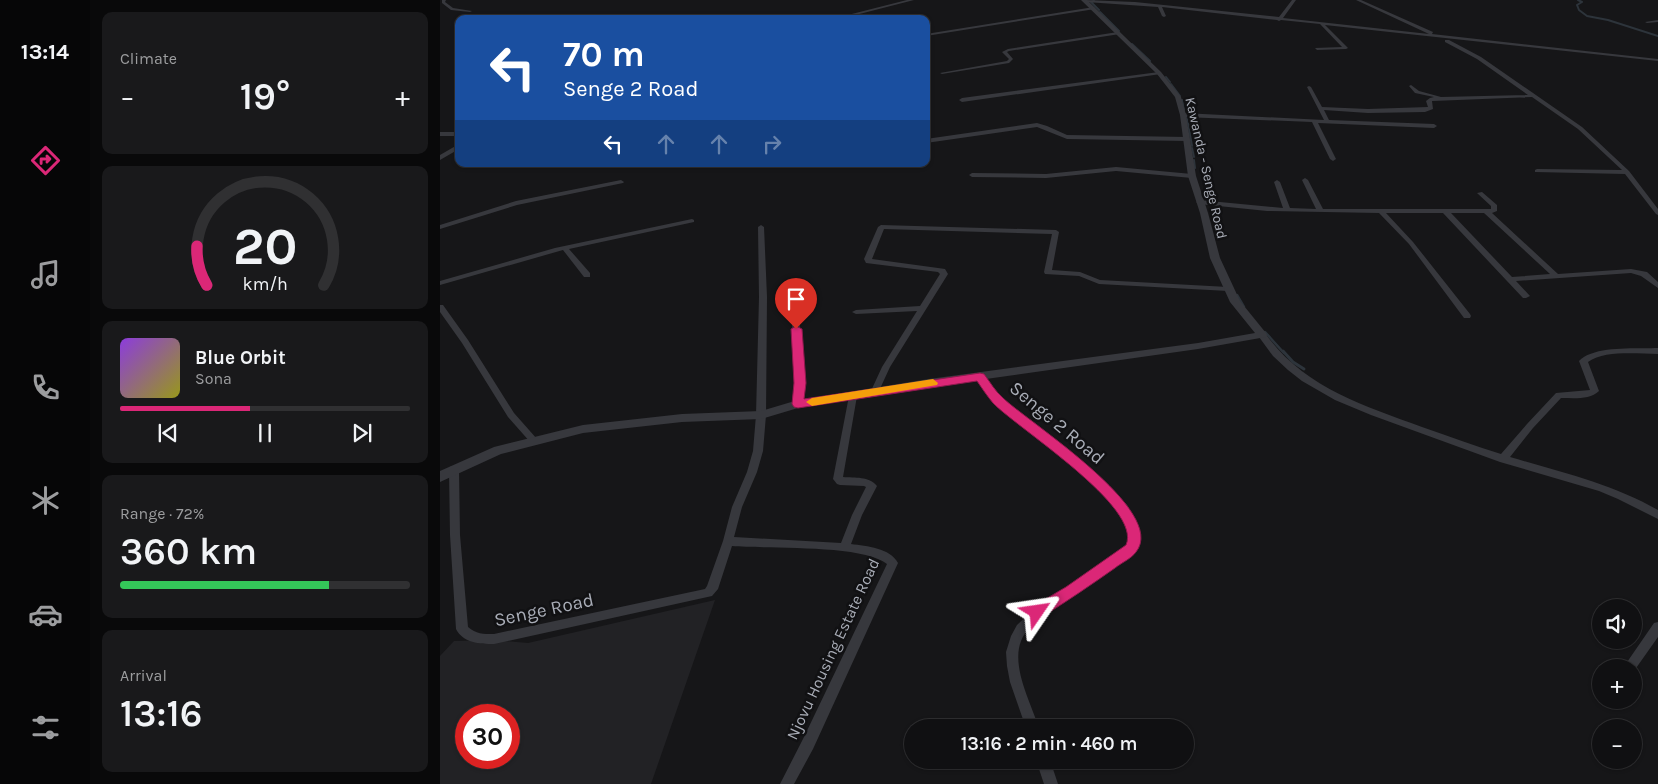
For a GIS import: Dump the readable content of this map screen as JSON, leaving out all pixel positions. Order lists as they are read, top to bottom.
{
  "streets": {
    "street": [
      "Kawanda - Senge Road",
      "Senge 2 Road",
      "Senge Road",
      "Njovu Housing Estate Road"
    ]
  },
  "crossings": [
    ["Senge Road", "Njovu Housing Estate Road"]
  ],
  "page": {
    "tabs": "13:14",
    "tile": [
      "Climate",
      ["Range · 72%", "360 km"],
      ["Arrival", "13:16"]
    ],
    "turn": ["70 m", "Senge 2 Road"],
    "heat": ["−", "19°", "+"],
    "song": ["Blue Orbit", "Sona"],
    "map_buttons": ["+", "−"],
    "limit": "30",
    "trip": "13:16 · 2 min · 460 m",
    "gauge": ["20", "km/h"]
  }
}
